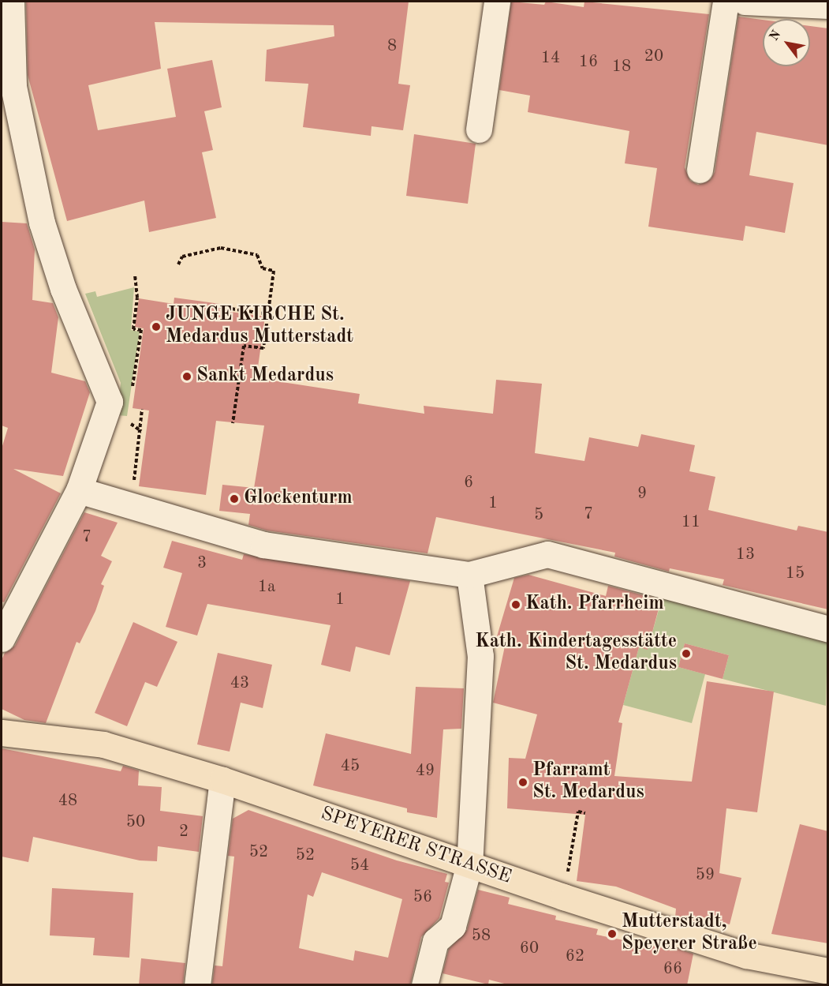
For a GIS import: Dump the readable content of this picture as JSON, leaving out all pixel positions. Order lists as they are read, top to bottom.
{
  "streets": {
    "main road": ["SPEYERER STRASSE"]
  },
  "places": [
    "JUNGE KIRCHE St. Medardus Mutterstadt",
    "Sankt Medardus",
    "Glockenturm",
    "Kath. Pfarrheim",
    "Kath. Kindertagesstätte St. Medardus",
    "Pfarramt St. Medardus",
    "Mutterstadt, Speyerer Straße"
  ],
  "house_numbers": [
    "8",
    "20",
    "14",
    "16",
    "18",
    "6",
    "9",
    "1",
    "7",
    "5",
    "11",
    "7",
    "13",
    "3",
    "15",
    "1a",
    "1",
    "43",
    "45",
    "49",
    "48",
    "50",
    "2",
    "52",
    "52",
    "54",
    "59",
    "56",
    "58",
    "60",
    "62",
    "66"
  ],
  "north": "top left"
}
